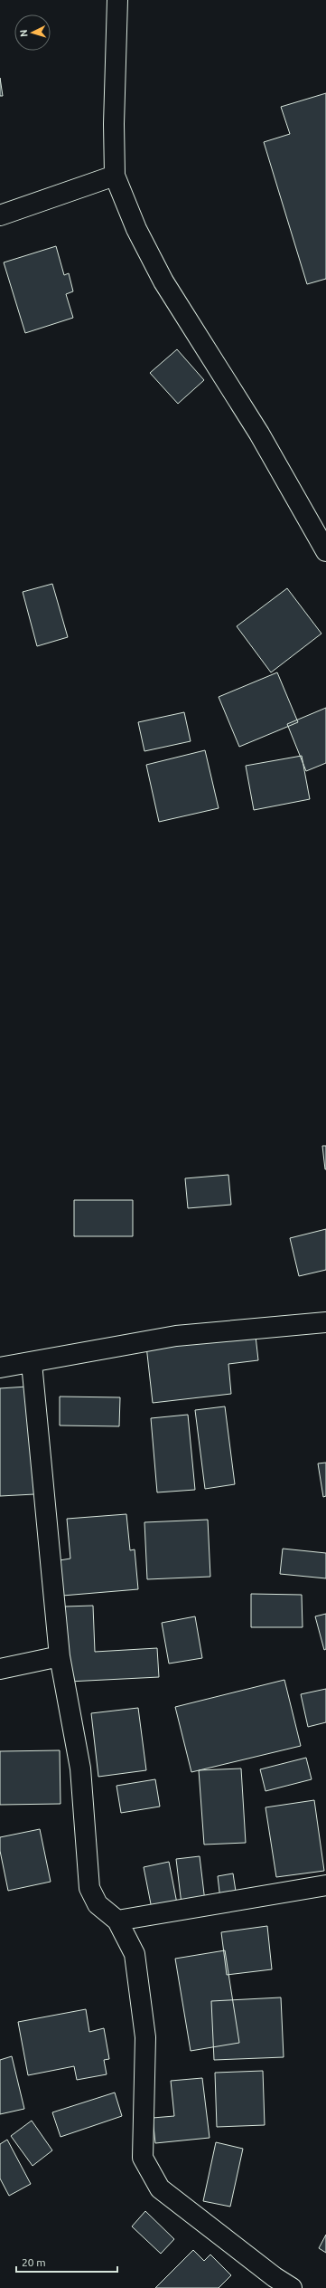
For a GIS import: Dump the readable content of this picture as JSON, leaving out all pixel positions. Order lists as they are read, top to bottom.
{
  "scale_bar": "20 m",
  "north": "left"
}
